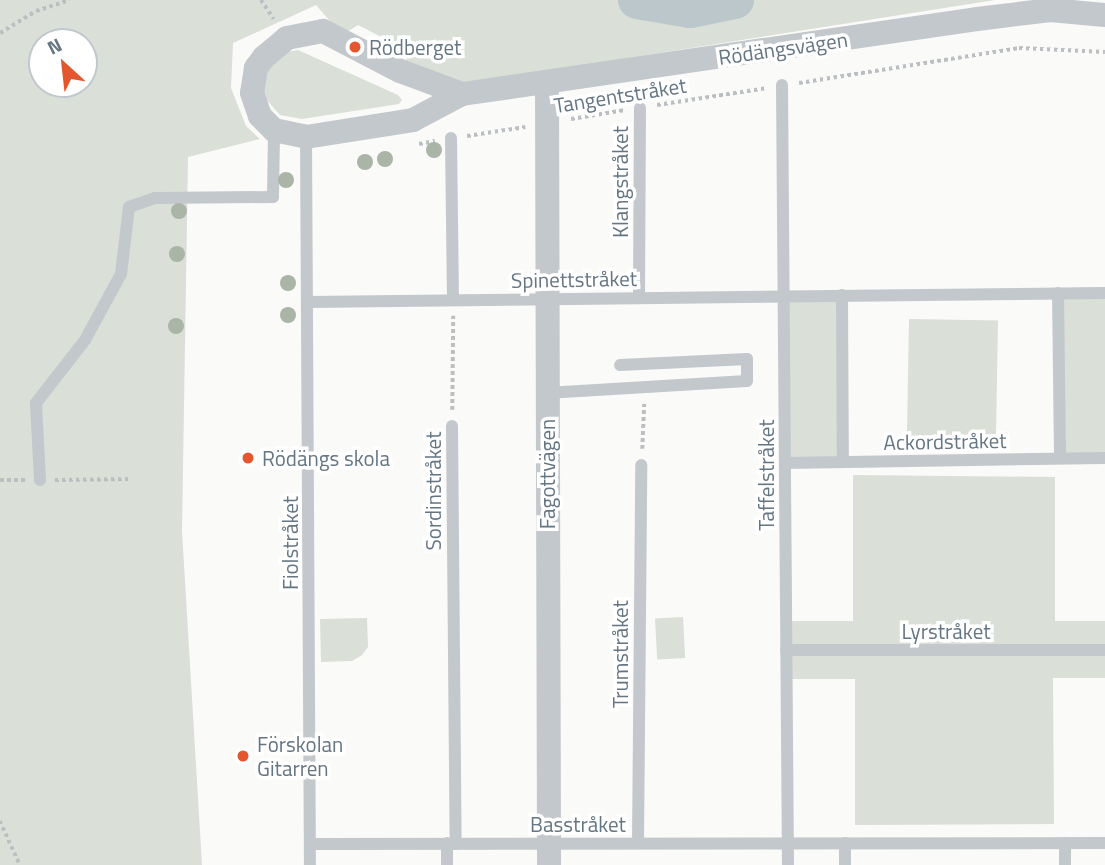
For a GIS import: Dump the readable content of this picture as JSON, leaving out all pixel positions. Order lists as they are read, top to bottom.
{
  "streets": {
    "street": ["Rödängsvägen", "Fagottvägen"],
    "lane": [
      "Klangstråket",
      "Spinettstråket",
      "Ackordstråket",
      "Taffelstråket",
      "Sordinstråket",
      "Fiolstråket",
      "Lyrstråket",
      "Trumstråket",
      "Basstråket"
    ],
    "path": ["Tangentstråket"]
  },
  "crossings": [
    ["Rödängsvägen", "Fagottvägen"],
    ["Rödängsvägen", "Fiolstråket"],
    ["Tangentstråket", "Klangstråket"],
    ["Tangentstråket", "Fagottvägen"],
    ["Tangentstråket", "Taffelstråket"],
    ["Klangstråket", "Spinettstråket"],
    ["Spinettstråket", "Fagottvägen"],
    ["Spinettstråket", "Taffelstråket"],
    ["Spinettstråket", "Sordinstråket"],
    ["Spinettstråket", "Fiolstråket"],
    ["Ackordstråket", "Taffelstråket"],
    ["Fagottvägen", "Basstråket"],
    ["Taffelstråket", "Lyrstråket"],
    ["Taffelstråket", "Basstråket"],
    ["Sordinstråket", "Basstråket"],
    ["Fiolstråket", "Basstråket"],
    ["Trumstråket", "Basstråket"]
  ],
  "places": ["Rödberget", "Rödängs skola", "Förskolan Gitarren"],
  "north": "top left"
}
